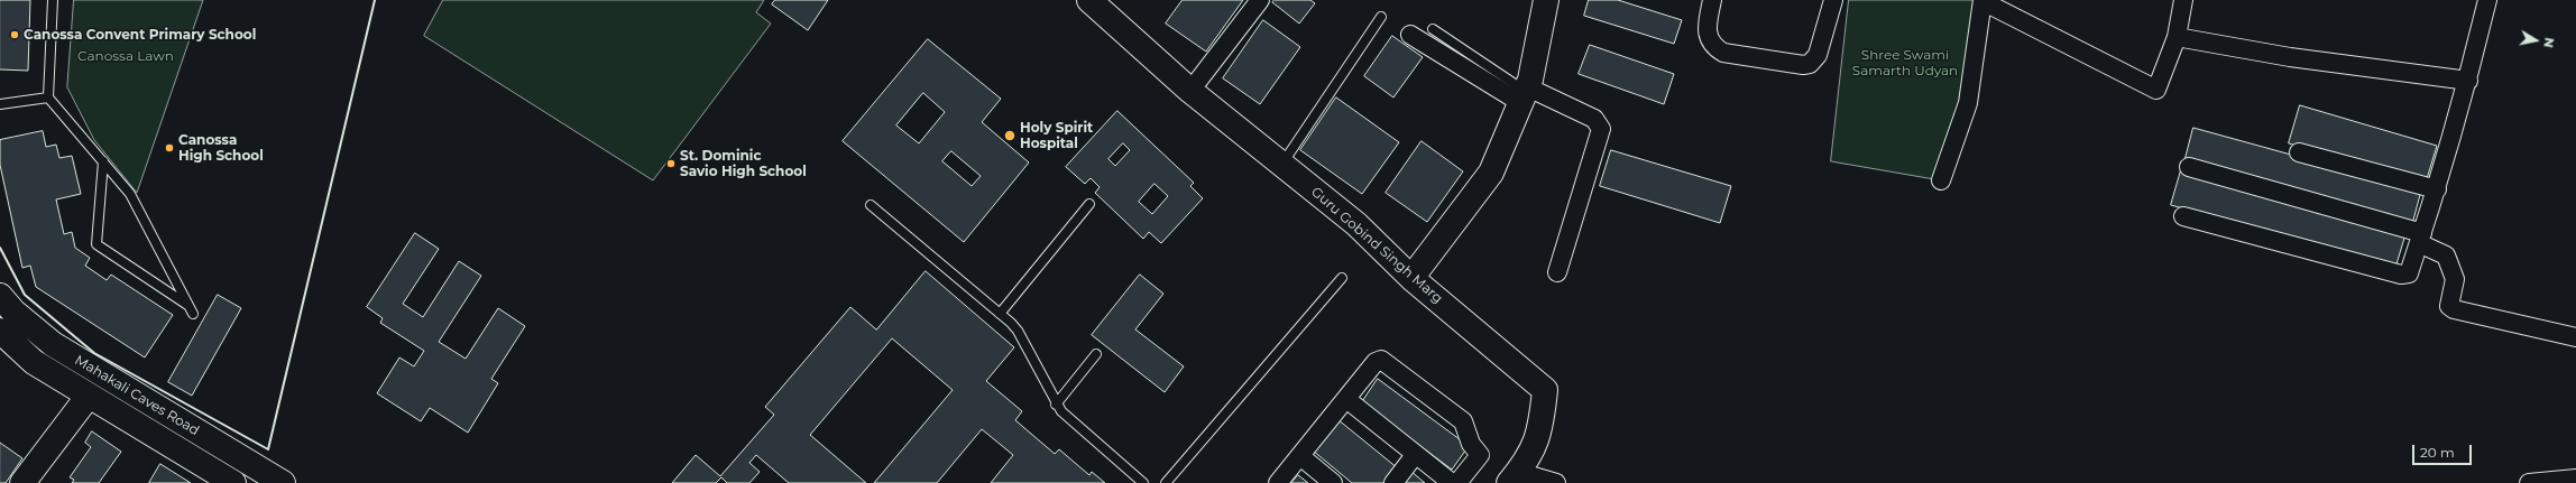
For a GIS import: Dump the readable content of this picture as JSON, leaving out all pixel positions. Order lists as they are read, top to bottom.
{
  "streets": {
    "street": ["Guru Gobind Singh Marg", "Mahakali Caves Road"]
  },
  "parks": ["Shree Swami Samarth Udyan", "Canossa Lawn"],
  "places": [
    "Canossa Convent Primary School",
    "Holy Spirit Hospital",
    "Canossa High School",
    "St. Dominic Savio High School"
  ],
  "scale_bar": "20 m",
  "north": "right"
}
